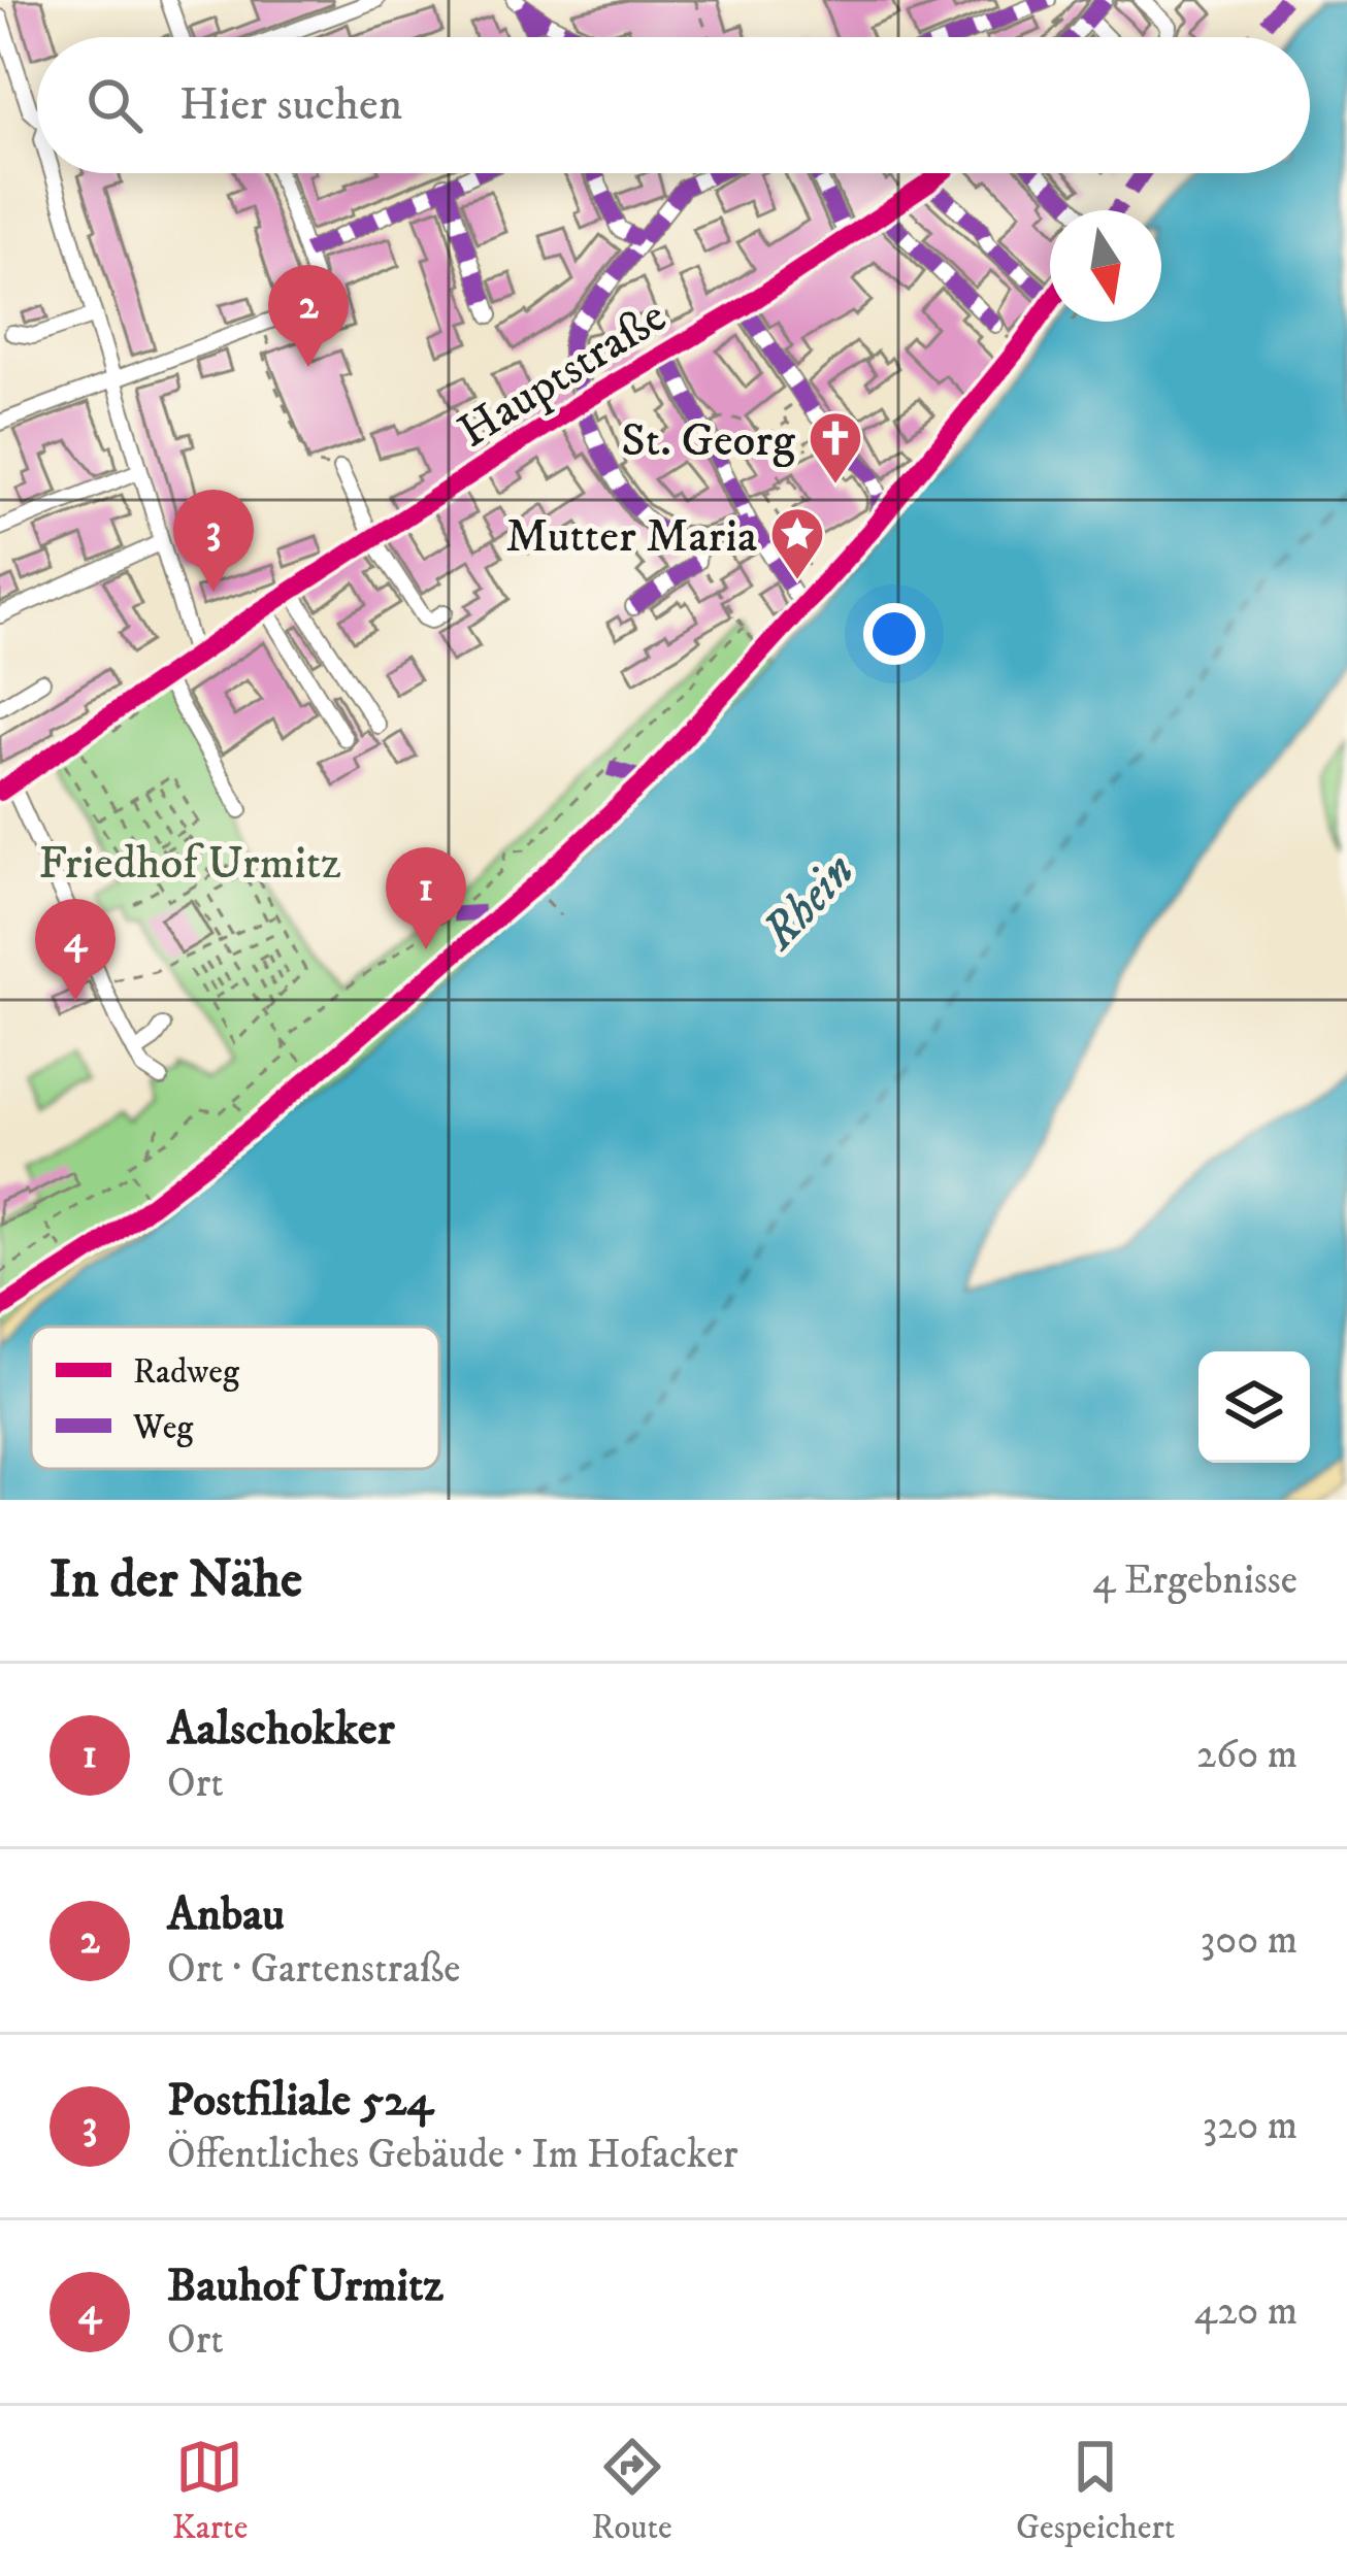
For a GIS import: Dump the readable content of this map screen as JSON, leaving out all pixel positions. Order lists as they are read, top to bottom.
{
  "streets": {
    "street": ["Hauptstraße"]
  },
  "water": ["Rhein"],
  "parks": ["Friedhof Urmitz"],
  "places": {
    "church": ["St. Georg"],
    "place": ["Mutter Maria"]
  },
  "legend": ["Radweg", "Weg"],
  "north": "bottom",
  "page": {
    "search": "Hier suchen",
    "pins": [
      "2",
      "3",
      "1",
      "4"
    ],
    "heading": ["In der Nähe", "4 Ergebnisse"],
    "list": [
      {
        "mark": "1",
        "name": "Aalschokker",
        "note": "Ort",
        "value": "260 m"
      },
      {
        "mark": "2",
        "name": "Anbau",
        "note": "Ort · Gartenstraße",
        "value": "300 m"
      },
      {
        "mark": "3",
        "name": "Postfiliale 524",
        "note": "Öffentliches Gebäude · Im Hofacker",
        "value": "320 m"
      },
      {
        "mark": "4",
        "name": "Bauhof Urmitz",
        "note": "Ort",
        "value": "420 m"
      }
    ],
    "nav": ["Karte", "Route", "Gespeichert"]
  }
}
